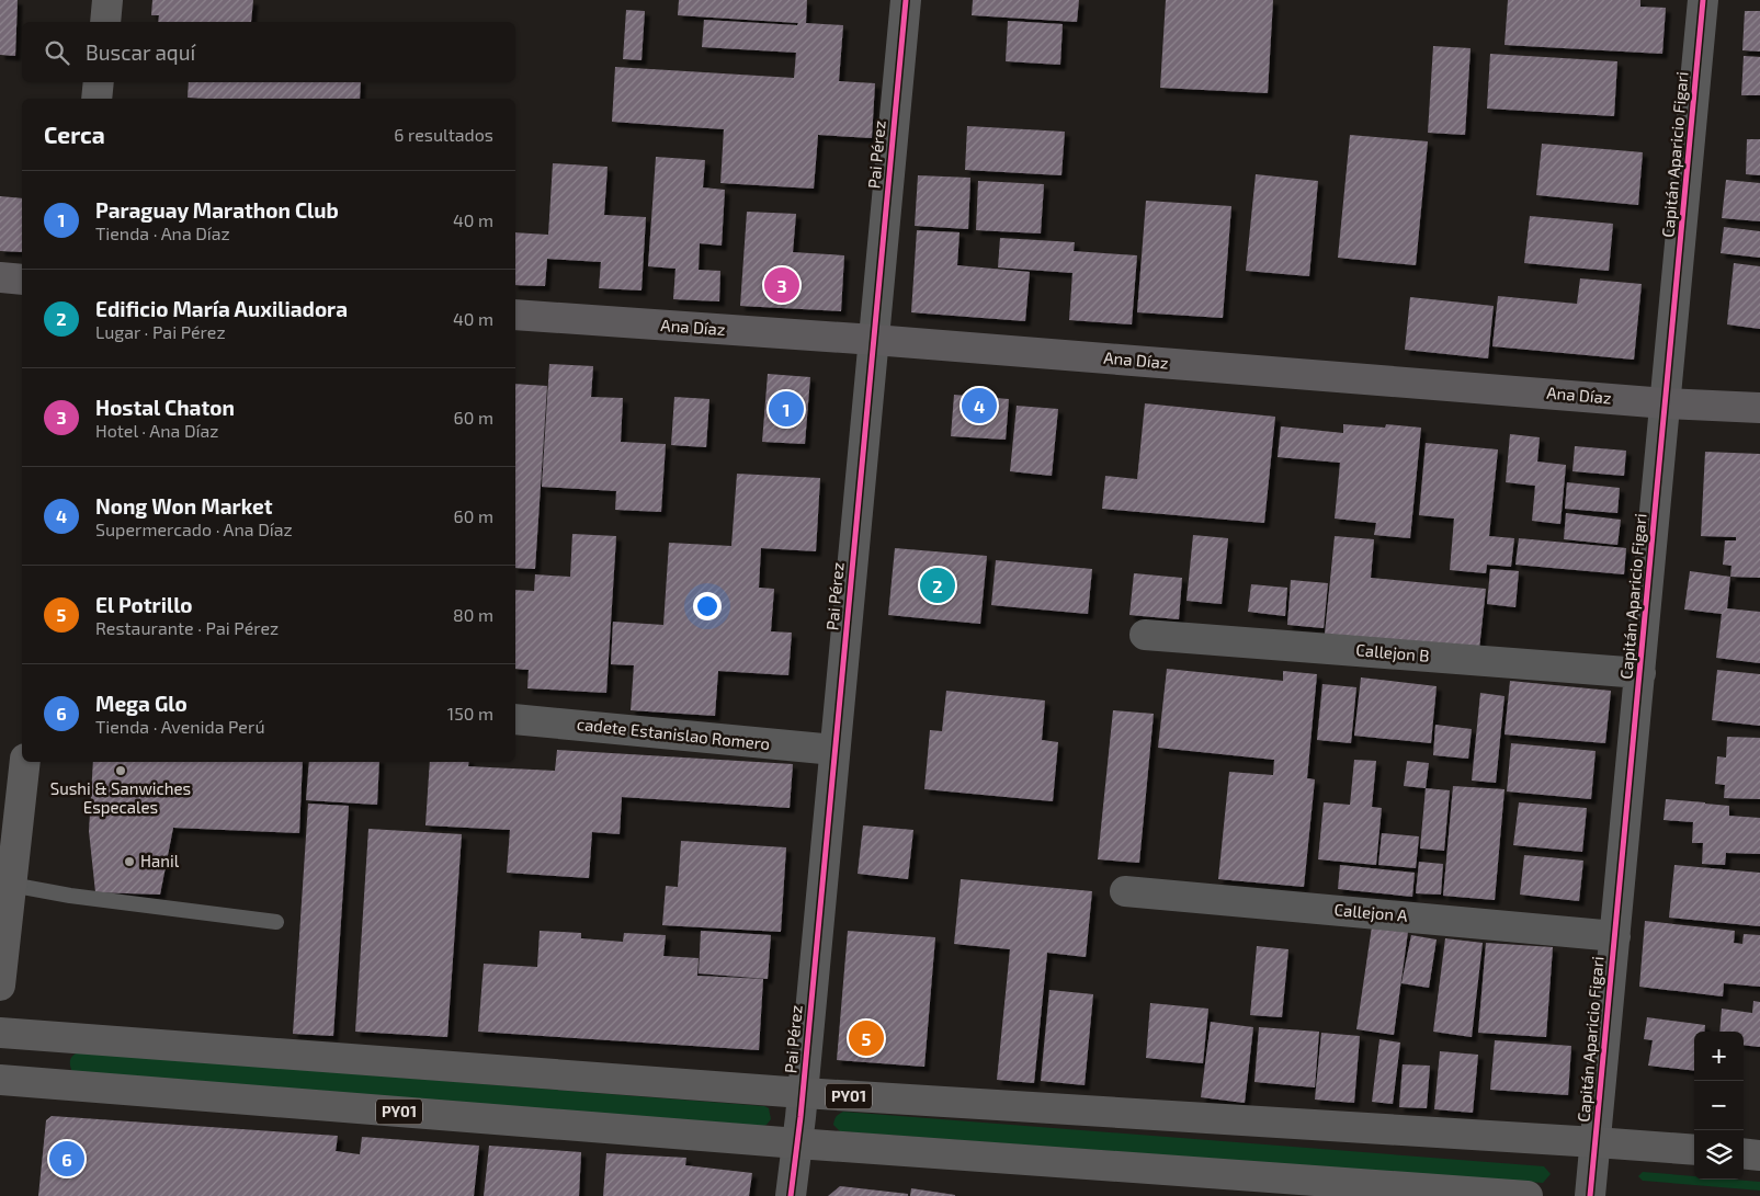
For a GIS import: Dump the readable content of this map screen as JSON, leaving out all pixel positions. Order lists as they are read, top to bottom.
{
  "streets": {
    "main road": ["Ana Díaz", "PY01"],
    "street": [
      "Pai Pérez",
      "Capitán Aparicio Figari",
      "Callejon B",
      "cadete Estanislao Romero",
      "Callejon A"
    ]
  },
  "crossings": [
    ["Pai Pérez", "Ana Díaz"],
    ["Pai Pérez", "cadete Estanislao Romero"],
    ["Pai Pérez", "PY01"],
    ["Capitán Aparicio Figari", "Ana Díaz"],
    ["Capitán Aparicio Figari", "Callejon B"],
    ["Capitán Aparicio Figari", "Callejon A"],
    ["Capitán Aparicio Figari", "PY01"]
  ],
  "places": ["Sushi & Sanwiches Especales", "Hanil"],
  "page": {
    "search": "Buscar aquí",
    "heading": ["Cerca", "6 resultados"],
    "list": [
      {
        "mark": "1",
        "name": "Paraguay Marathon Club",
        "note": "Tienda · Ana Díaz",
        "value": "40 m"
      },
      {
        "mark": "2",
        "name": "Edificio María Auxiliadora",
        "note": "Lugar · Pai Pérez",
        "value": "40 m"
      },
      {
        "mark": "3",
        "name": "Hostal Chaton",
        "note": "Hotel · Ana Díaz",
        "value": "60 m"
      },
      {
        "mark": "4",
        "name": "Nong Won Market",
        "note": "Supermercado · Ana Díaz",
        "value": "60 m"
      },
      {
        "mark": "5",
        "name": "El Potrillo",
        "note": "Restaurante · Pai Pérez",
        "value": "80 m"
      },
      {
        "mark": "6",
        "name": "Mega Glo",
        "note": "Tienda · Avenida Perú",
        "value": "150 m"
      }
    ],
    "pins": [
      "3",
      "4",
      "1",
      "2",
      "5",
      "6"
    ],
    "map_buttons": ["+", "−"]
  }
}
